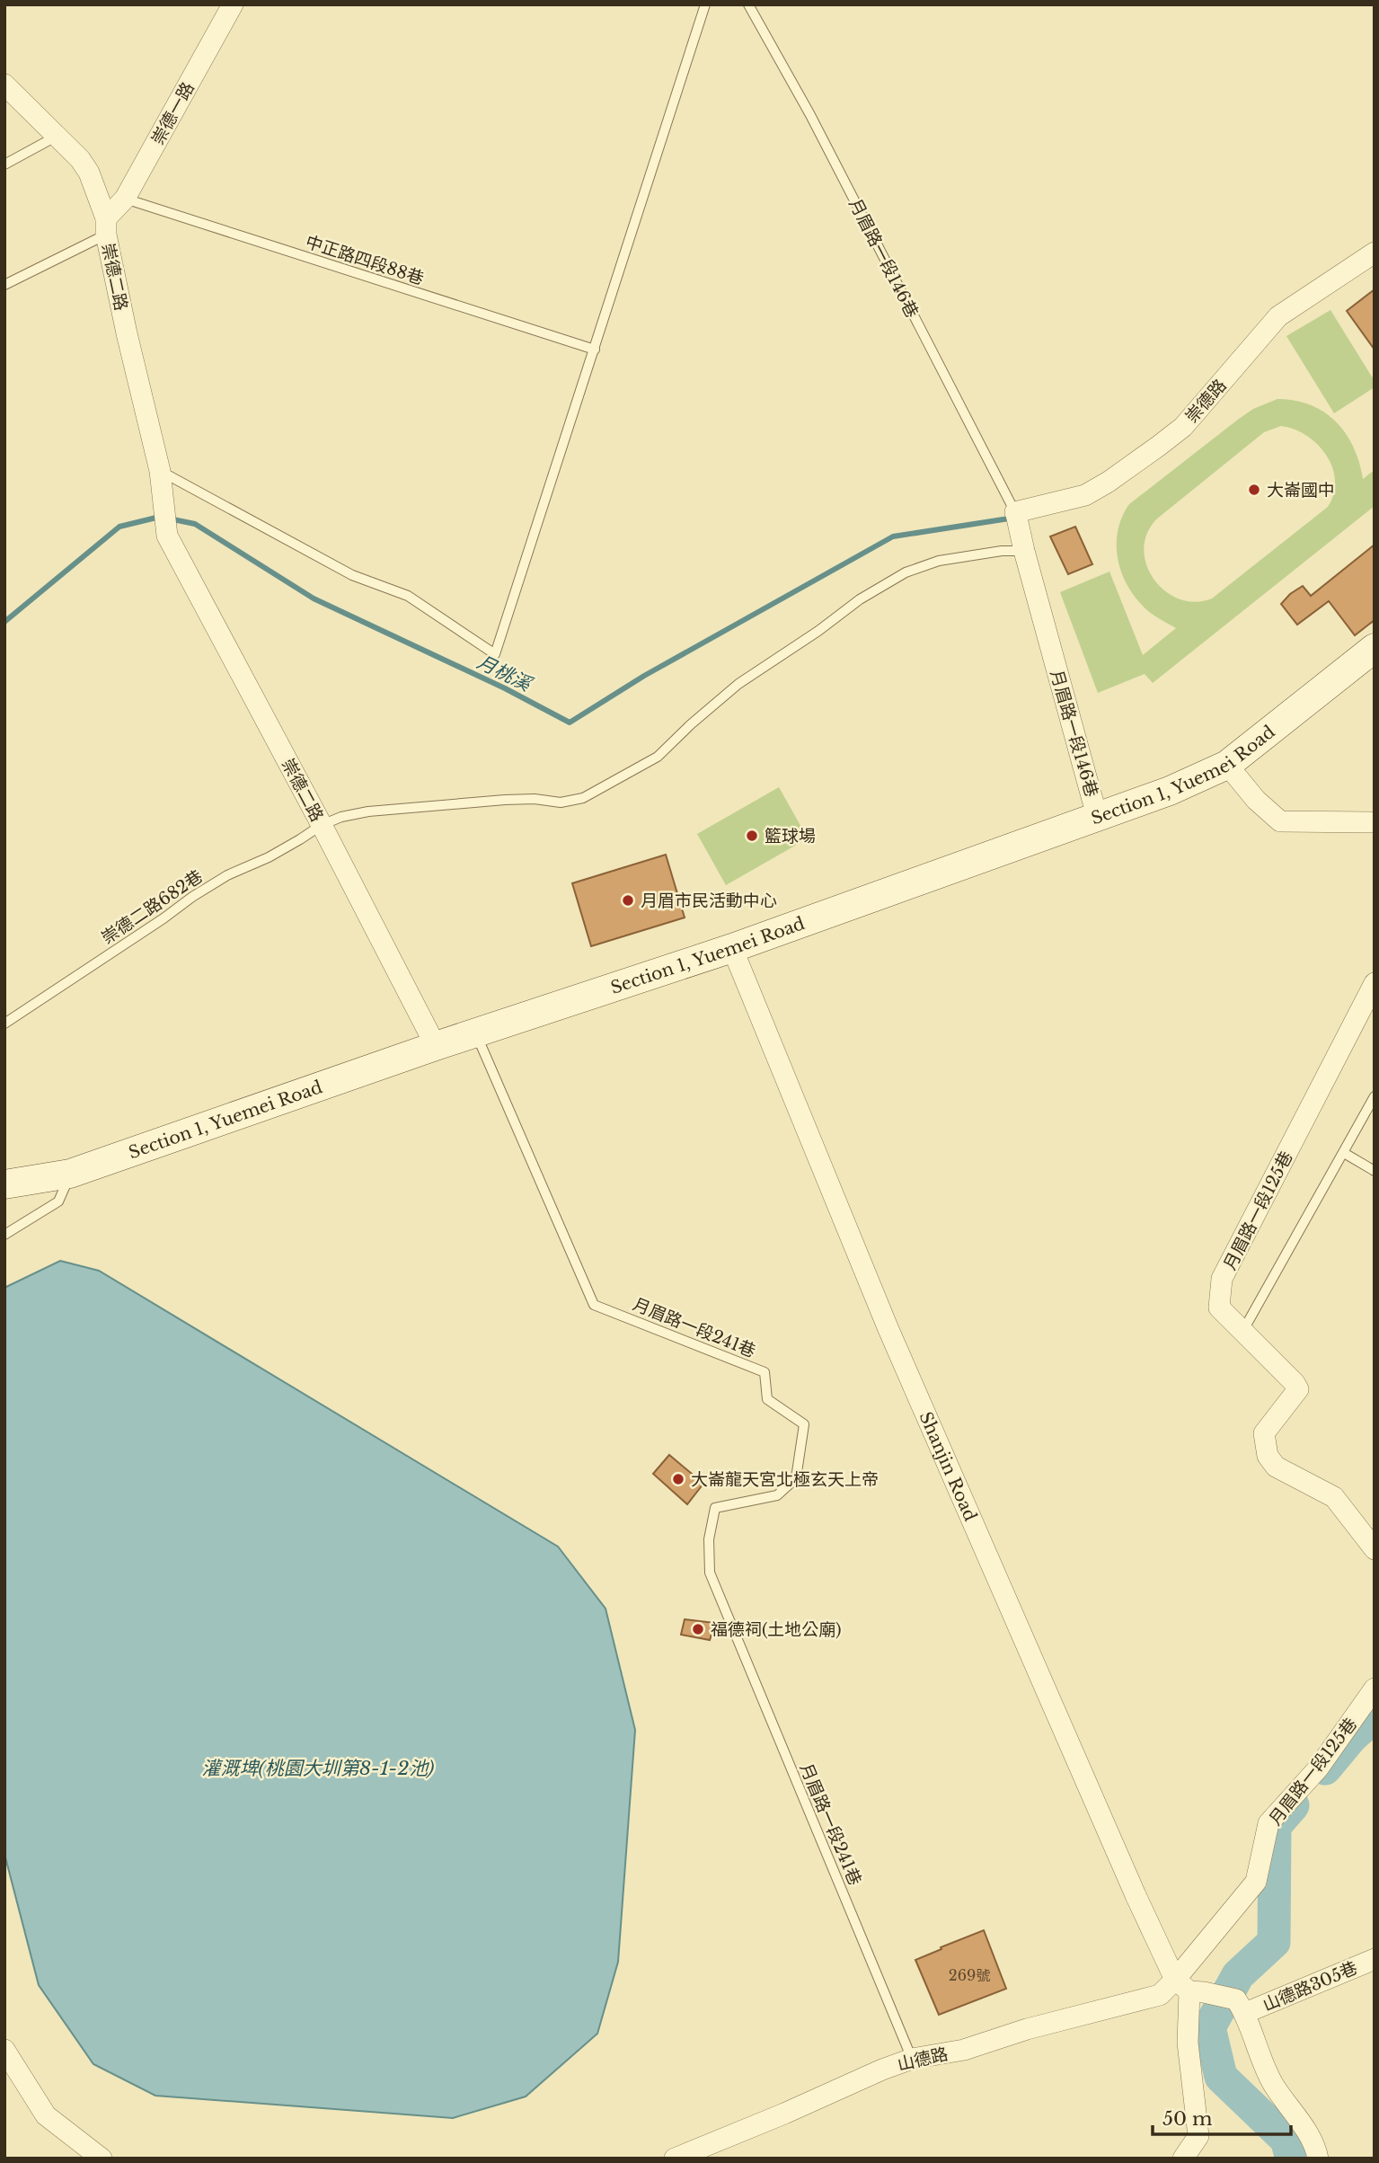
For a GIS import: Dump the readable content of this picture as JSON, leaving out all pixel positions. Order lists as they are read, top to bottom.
{
  "streets": {
    "street": [
      "崇德一路",
      "月眉路一段146巷",
      "崇德二路",
      "崇德路",
      "Section 1, Yuemei Road",
      "月眉路一段125巷",
      "Shanjin Road",
      "山德路305巷",
      "山德路"
    ],
    "lane": ["中正路四段88巷", "崇德二路682巷", "月眉路一段241巷"]
  },
  "crossings": [
    ["崇德一路", "中正路四段88巷"],
    ["崇德一路", "崇德二路"],
    ["月眉路一段146巷", "崇德路"],
    ["月眉路一段146巷", "Section 1, Yuemei Road"],
    ["月眉路一段146巷", "崇德二路682巷"],
    ["崇德二路", "Section 1, Yuemei Road"],
    ["崇德二路", "崇德二路682巷"],
    ["Section 1, Yuemei Road", "月眉路一段241巷"],
    ["Section 1, Yuemei Road", "Shanjin Road"],
    ["月眉路一段125巷", "Shanjin Road"],
    ["月眉路一段125巷", "山德路"],
    ["月眉路一段241巷", "山德路"],
    ["Shanjin Road", "山德路"]
  ],
  "water": ["月桃溪", "灌溉埤(桃園大圳第8-1-2池)"],
  "places": [
    "大崙國中",
    "籃球場",
    "月眉市民活動中心",
    "大崙龍天宮北極玄天上帝",
    "福德祠(土地公廟)"
  ],
  "house_numbers": ["269號"],
  "scale_bar": "50 m"
}
